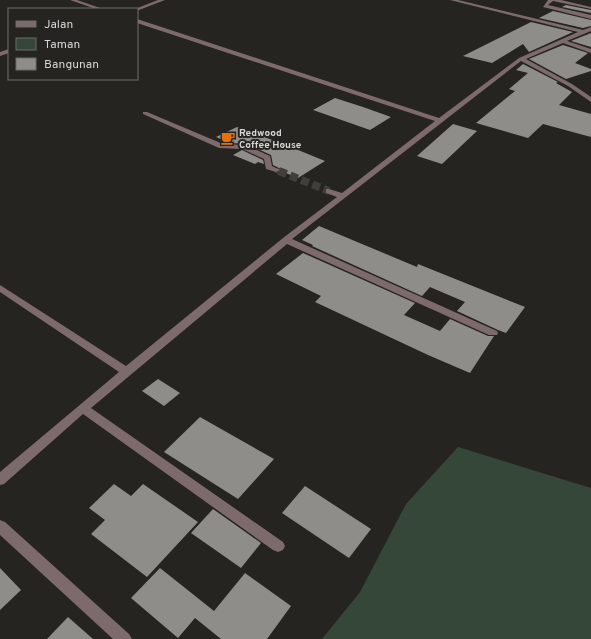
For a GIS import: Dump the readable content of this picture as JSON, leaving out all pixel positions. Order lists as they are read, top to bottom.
{
  "places": {
    "cafe": ["Redwood Coffee House"]
  },
  "legend": ["Jalan", "Taman", "Bangunan"]
}
